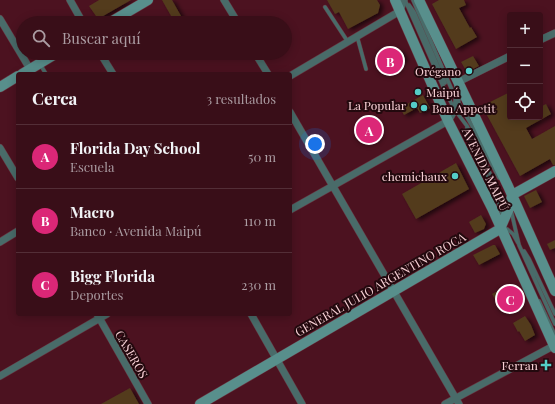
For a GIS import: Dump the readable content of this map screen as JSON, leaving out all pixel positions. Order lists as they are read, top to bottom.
{
  "streets": {
    "main road": ["AVENIDA MAIPÚ", "GENERAL JULIO ARGENTINO ROCA"],
    "street": ["CASEROS"]
  },
  "crossings": [
    ["AVENIDA MAIPÚ", "GENERAL JULIO ARGENTINO ROCA"]
  ],
  "places": {
    "other": [
      "Orégano",
      "Maipú",
      "La Popular",
      "Bon Appetit",
      "chemichaux"
    ],
    "health": ["Ferran"]
  },
  "page": {
    "map_buttons": ["+", "−"],
    "search": "Buscar aquí",
    "pins": ["B", "A", "C"],
    "heading": ["Cerca", "3 resultados"],
    "list": [
      {
        "mark": "A",
        "name": "Florida Day School",
        "note": "Escuela",
        "value": "50 m"
      },
      {
        "mark": "B",
        "name": "Macro",
        "note": "Banco · Avenida Maipú",
        "value": "110 m"
      },
      {
        "mark": "C",
        "name": "Bigg Florida",
        "note": "Deportes",
        "value": "230 m"
      }
    ]
  }
}
